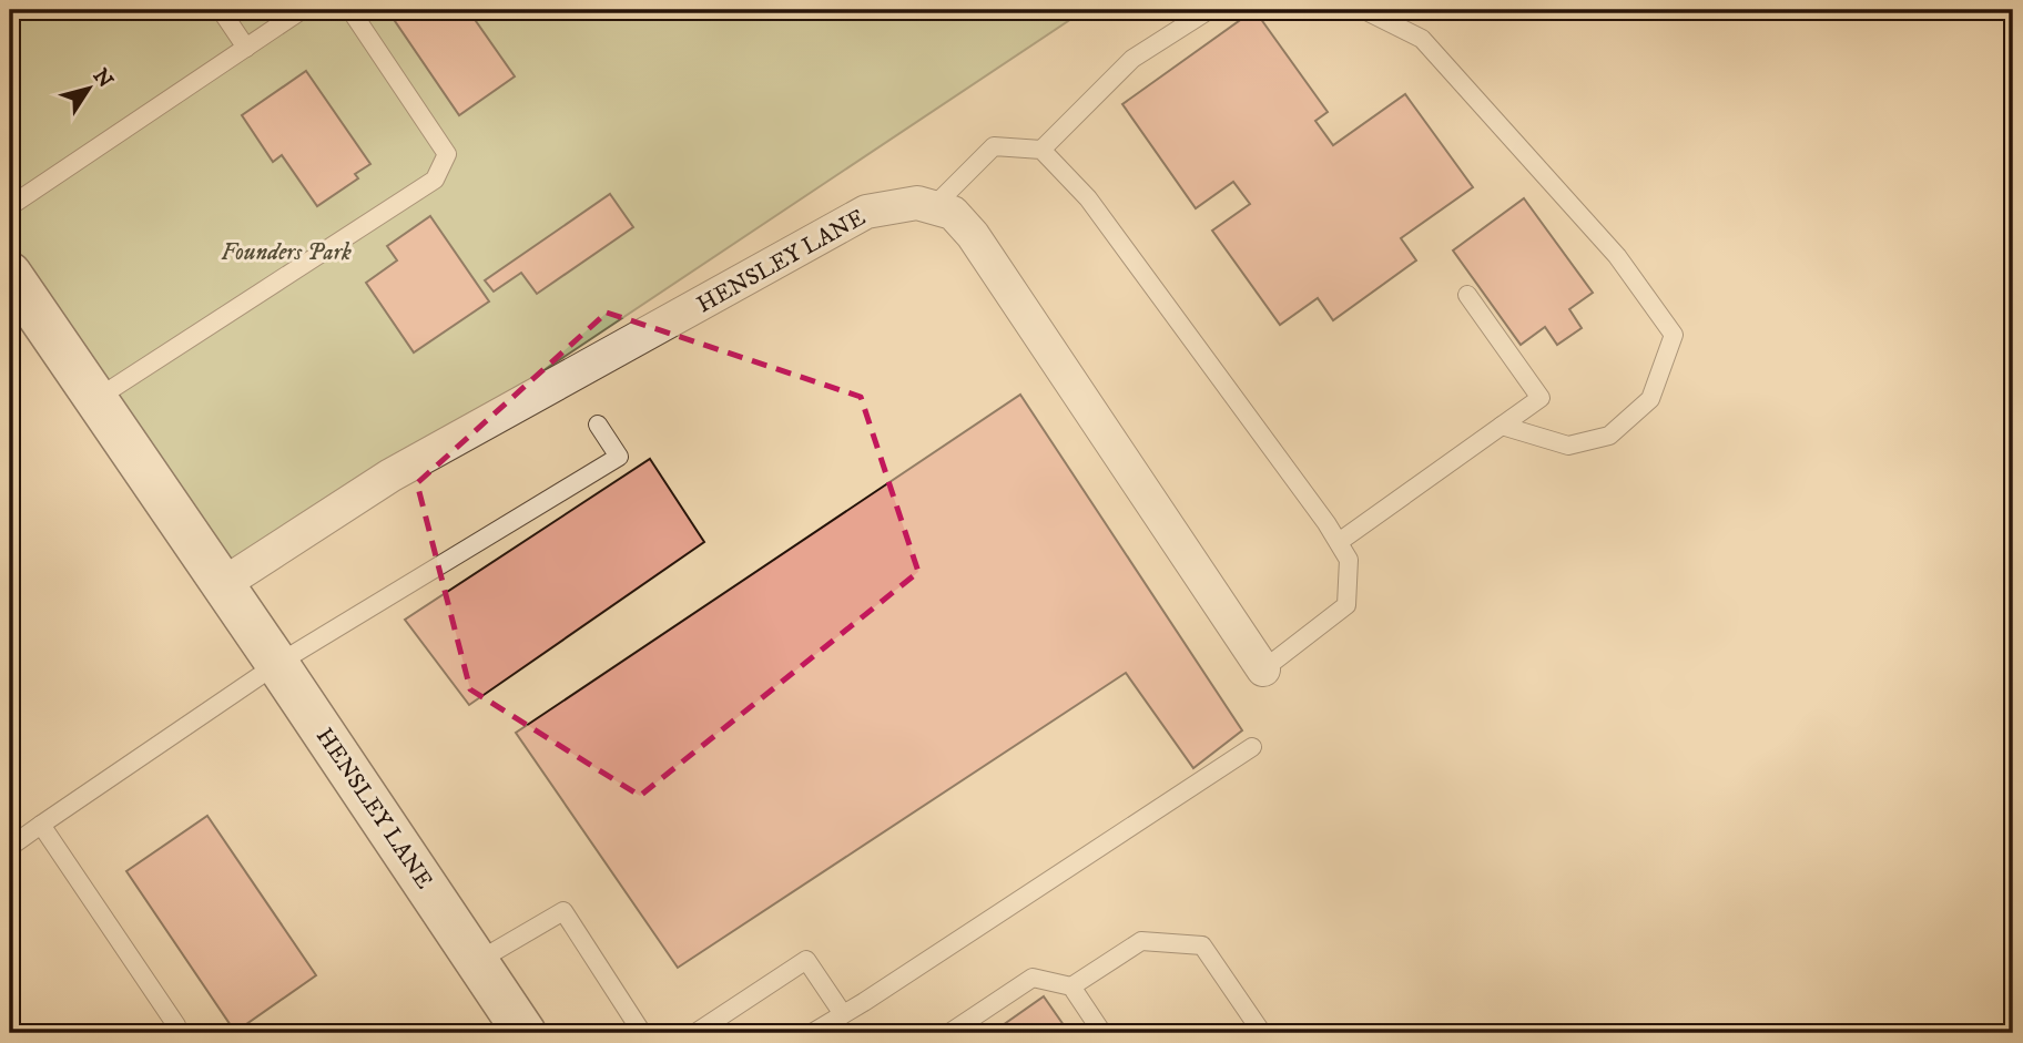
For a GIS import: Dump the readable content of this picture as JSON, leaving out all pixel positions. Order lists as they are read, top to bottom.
{
  "streets": {
    "street": ["HENSLEY LANE"]
  },
  "parks": ["Founders Park"],
  "north": "top right"
}
